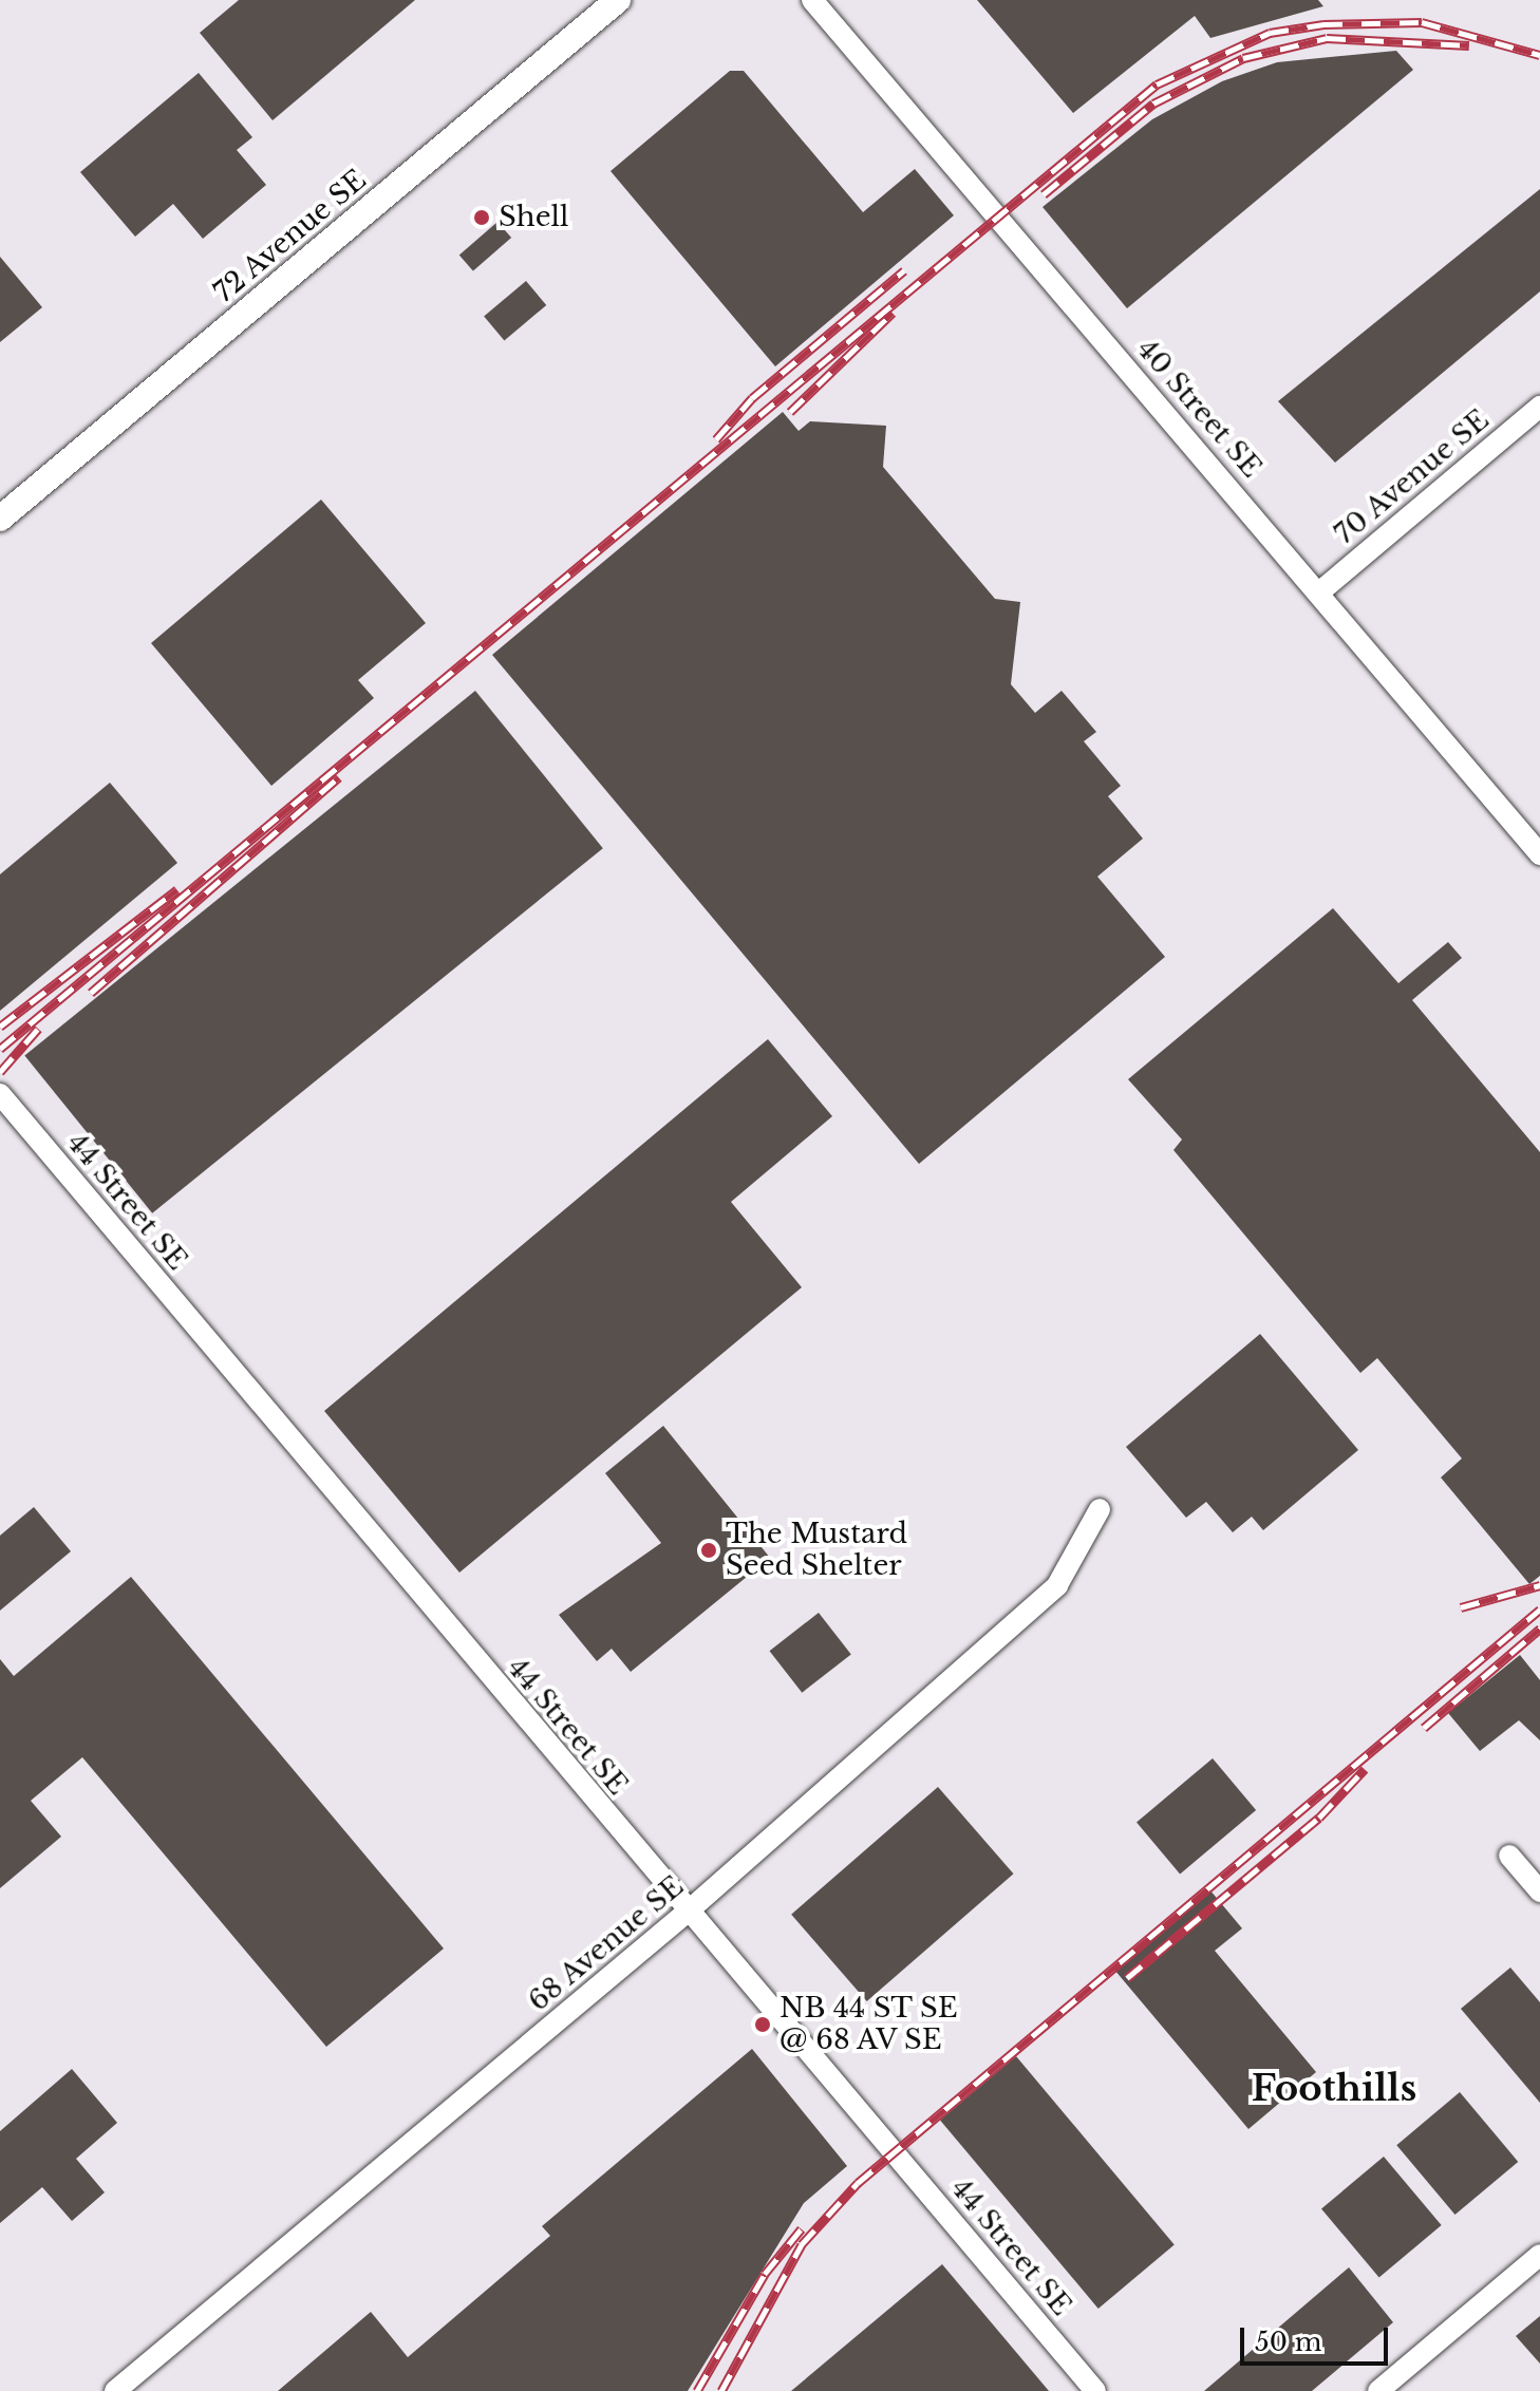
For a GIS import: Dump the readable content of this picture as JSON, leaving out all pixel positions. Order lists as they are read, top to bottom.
{
  "streets": {
    "street": [
      "72 Avenue SE",
      "40 Street SE",
      "70 Avenue SE",
      "44 Street SE",
      "68 Avenue SE"
    ]
  },
  "crossings": [
    ["40 Street SE", "70 Avenue SE"],
    ["44 Street SE", "68 Avenue SE"]
  ],
  "districts": ["Foothills"],
  "places": ["Shell", "The Mustard Seed Shelter", "NB 44 ST SE @ 68 AV SE"],
  "scale_bar": "50 m"
}
